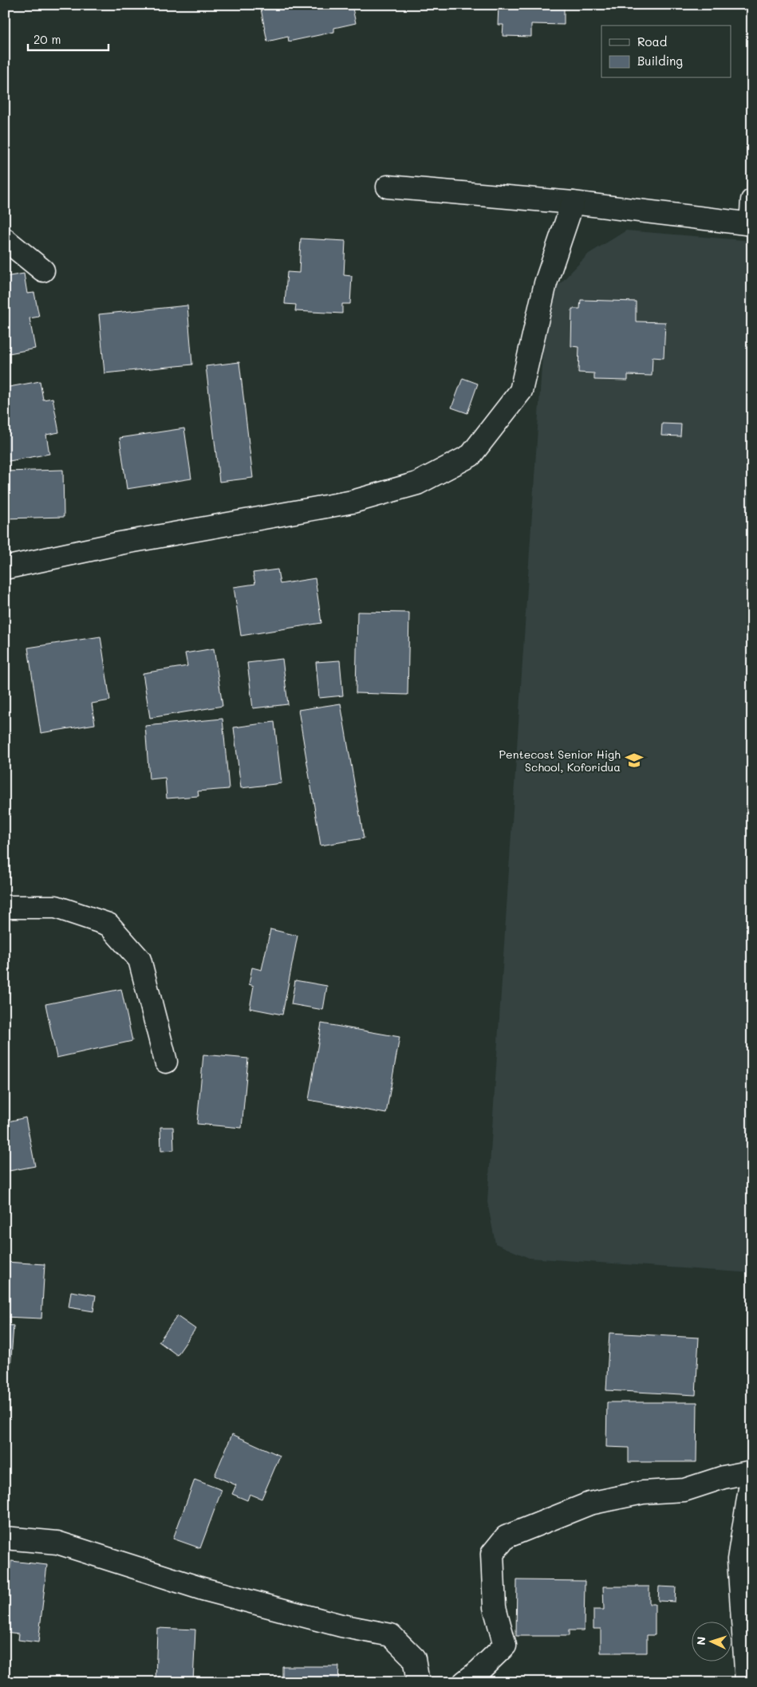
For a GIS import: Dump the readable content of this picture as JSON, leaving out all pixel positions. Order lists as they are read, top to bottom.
{
  "places": {
    "school or university": ["Pentecost Senior High School, Koforidua"]
  },
  "legend": ["Road", "Building"],
  "scale_bar": "20 m",
  "north": "left"
}
